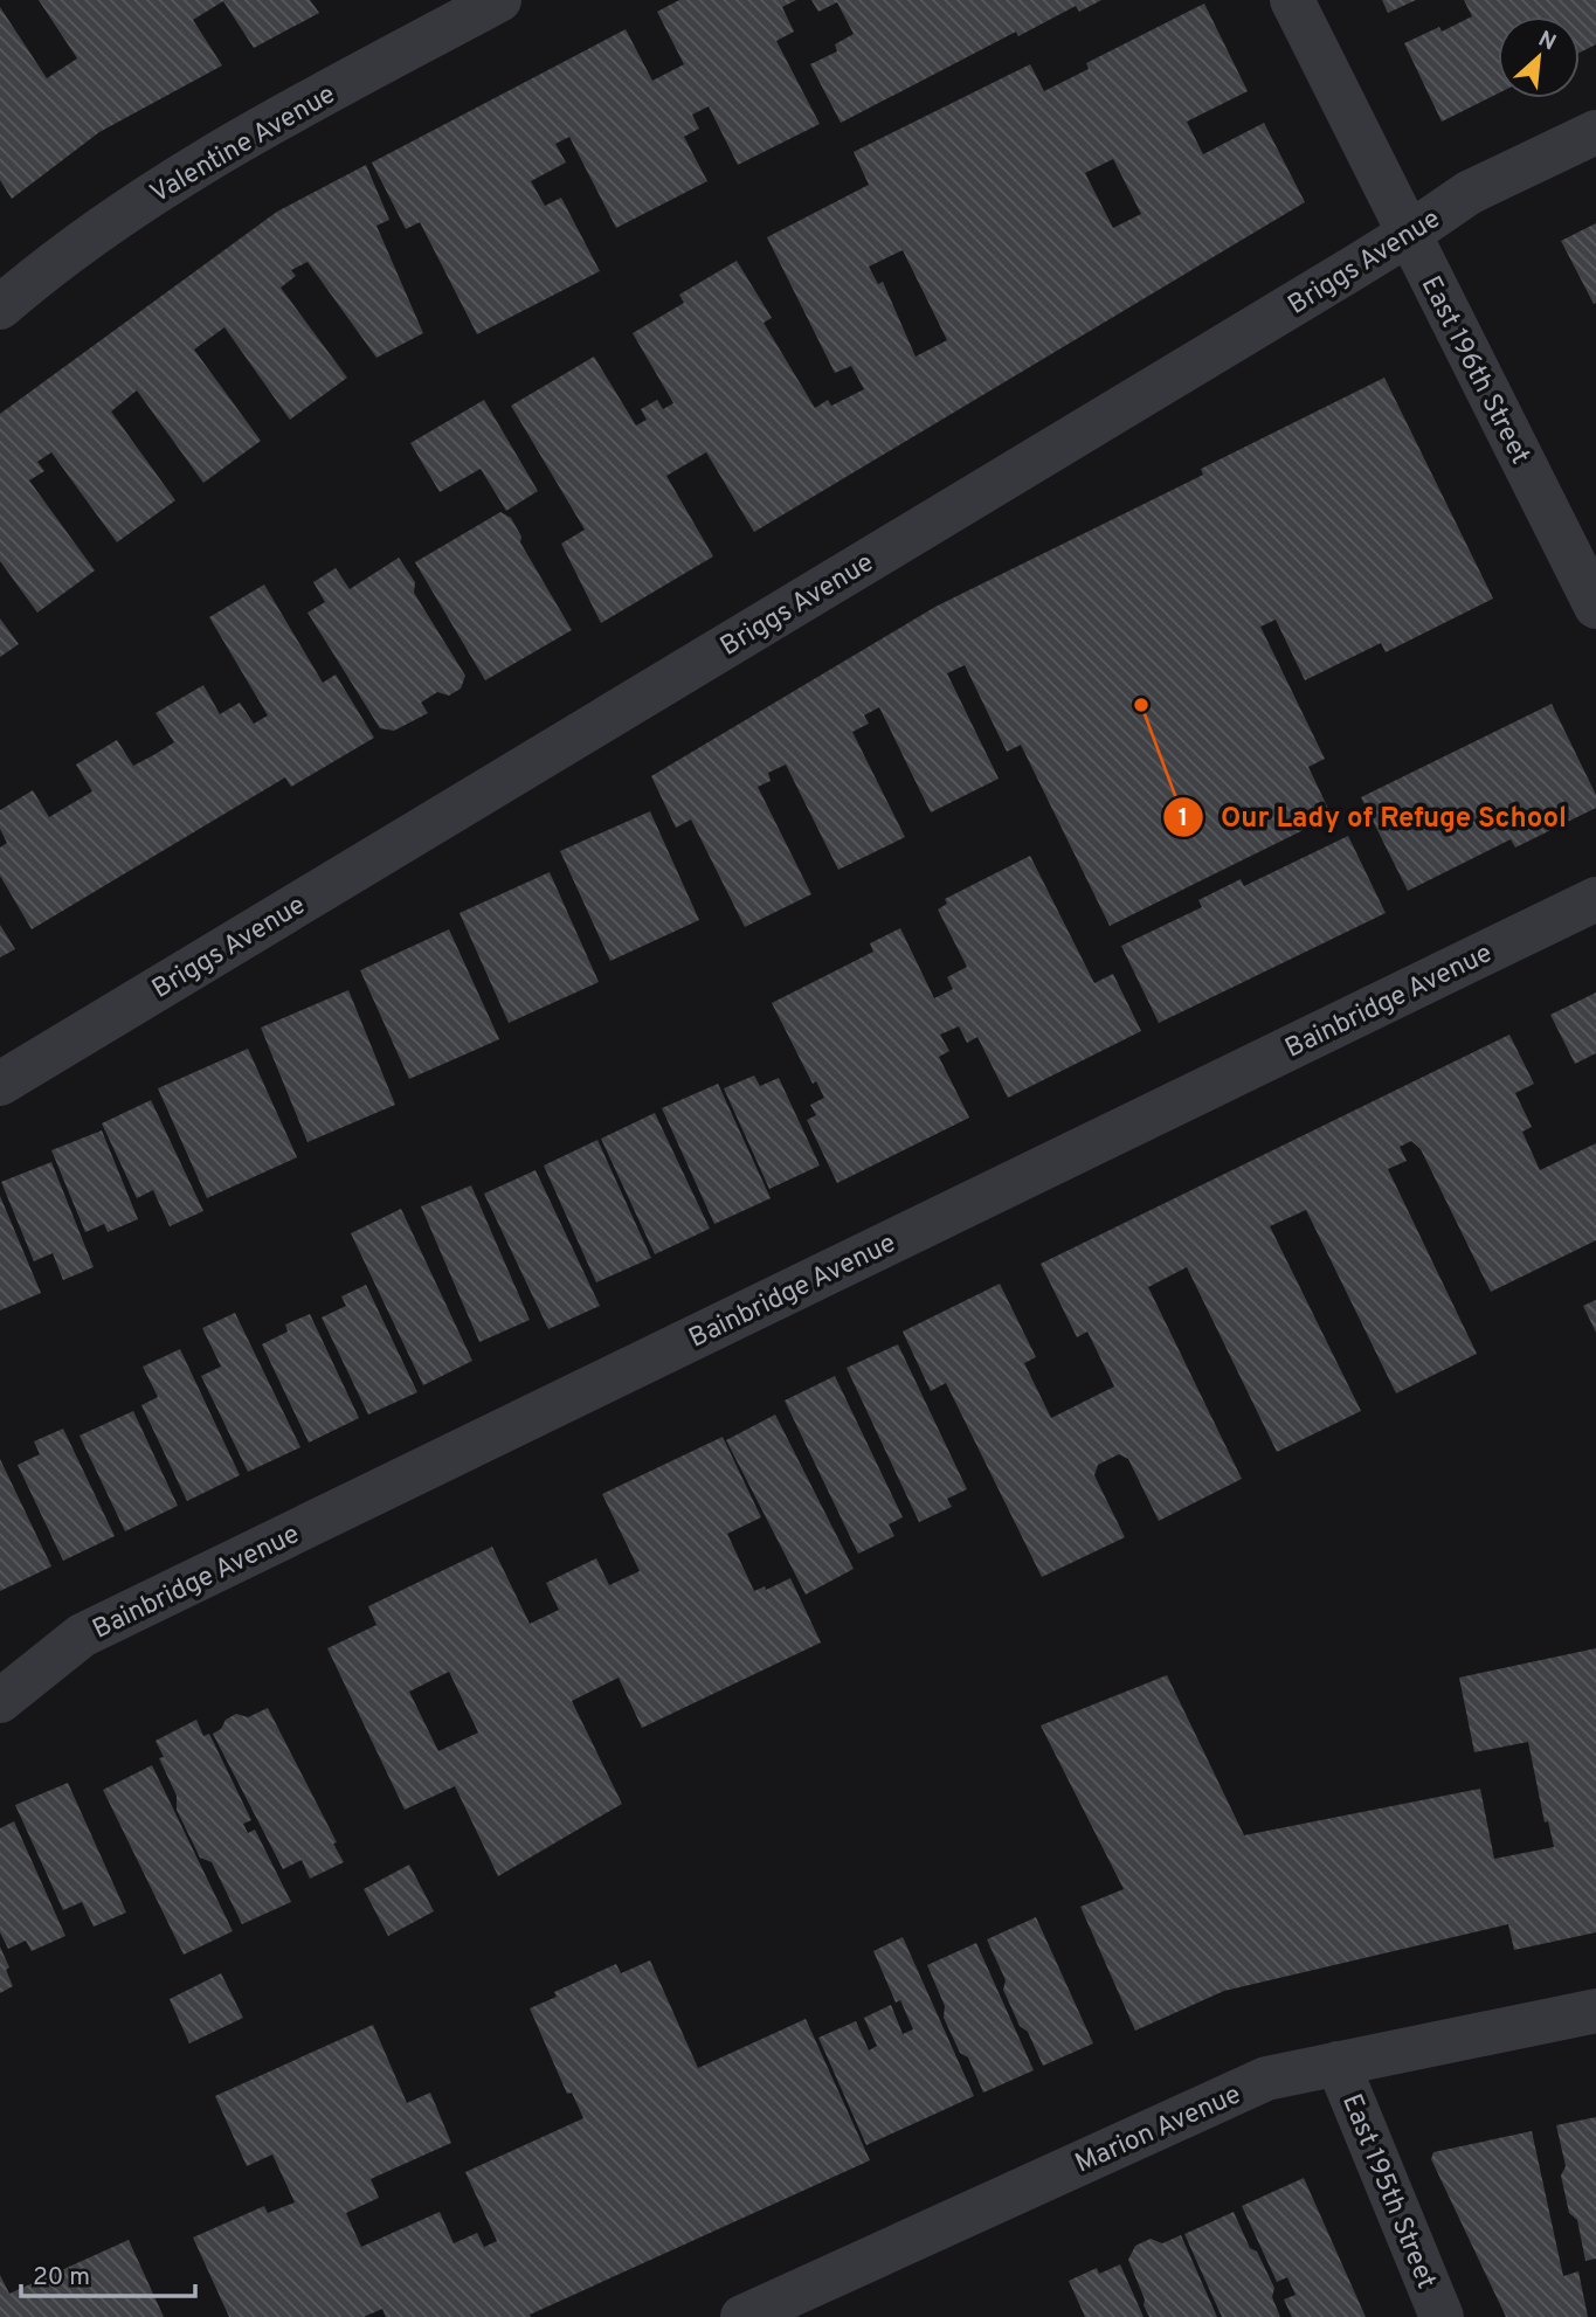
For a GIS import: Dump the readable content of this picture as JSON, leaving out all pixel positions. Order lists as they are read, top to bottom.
{
  "streets": {
    "street": [
      "Valentine Avenue",
      "Briggs Avenue",
      "East 196th Street",
      "Bainbridge Avenue",
      "Marion Avenue",
      "East 195th Street"
    ]
  },
  "crossings": [
    ["Briggs Avenue", "East 196th Street"],
    ["Marion Avenue", "East 195th Street"]
  ],
  "places": ["Our Lady of Refuge School"],
  "scale_bar": "20 m",
  "north": "top right"
}
